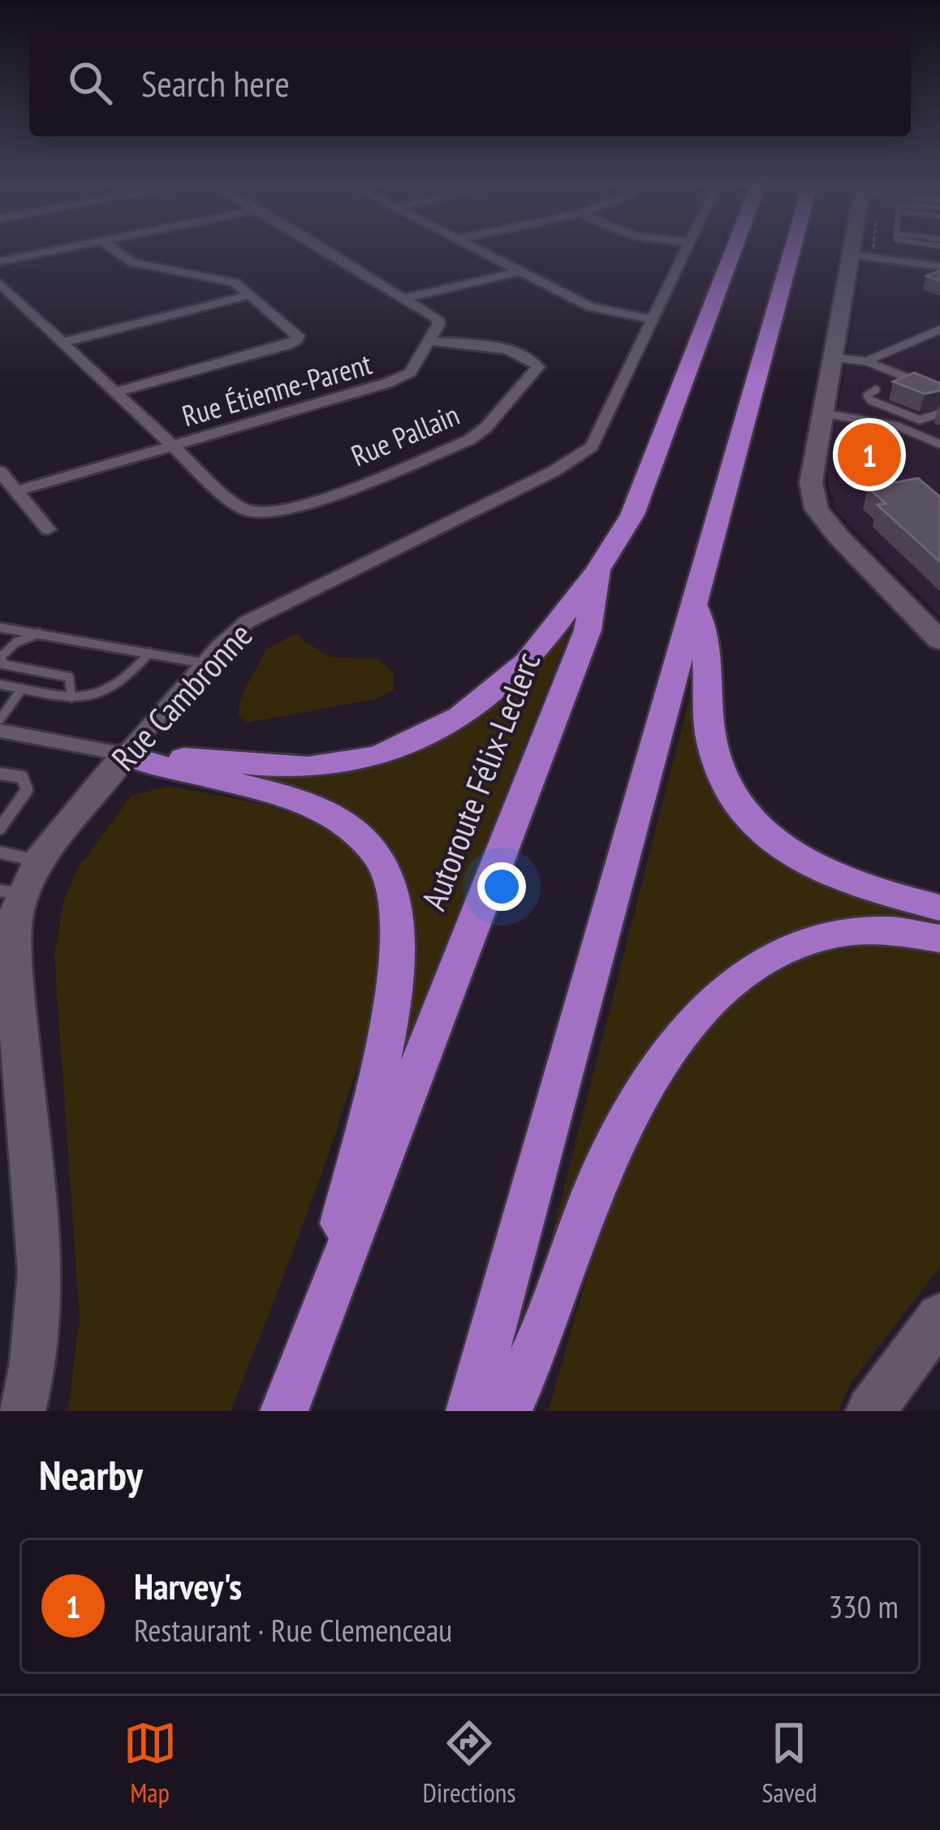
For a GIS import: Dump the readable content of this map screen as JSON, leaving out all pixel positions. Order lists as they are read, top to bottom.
{
  "streets": {
    "highway": ["Autoroute Félix-Leclerc"],
    "street": ["Rue Étienne-Parent", "Rue Pallain", "Rue Cambronne"]
  },
  "crossings": [
    ["Rue Étienne-Parent", "Rue Pallain"]
  ],
  "page": {
    "search": "Search here",
    "pins": "1",
    "heading": "Nearby",
    "list": [
      {
        "mark": "1",
        "name": "Harvey's",
        "note": "Restaurant · Rue Clemenceau",
        "value": "330 m"
      }
    ],
    "nav": ["Map", "Directions", "Saved"]
  }
}
